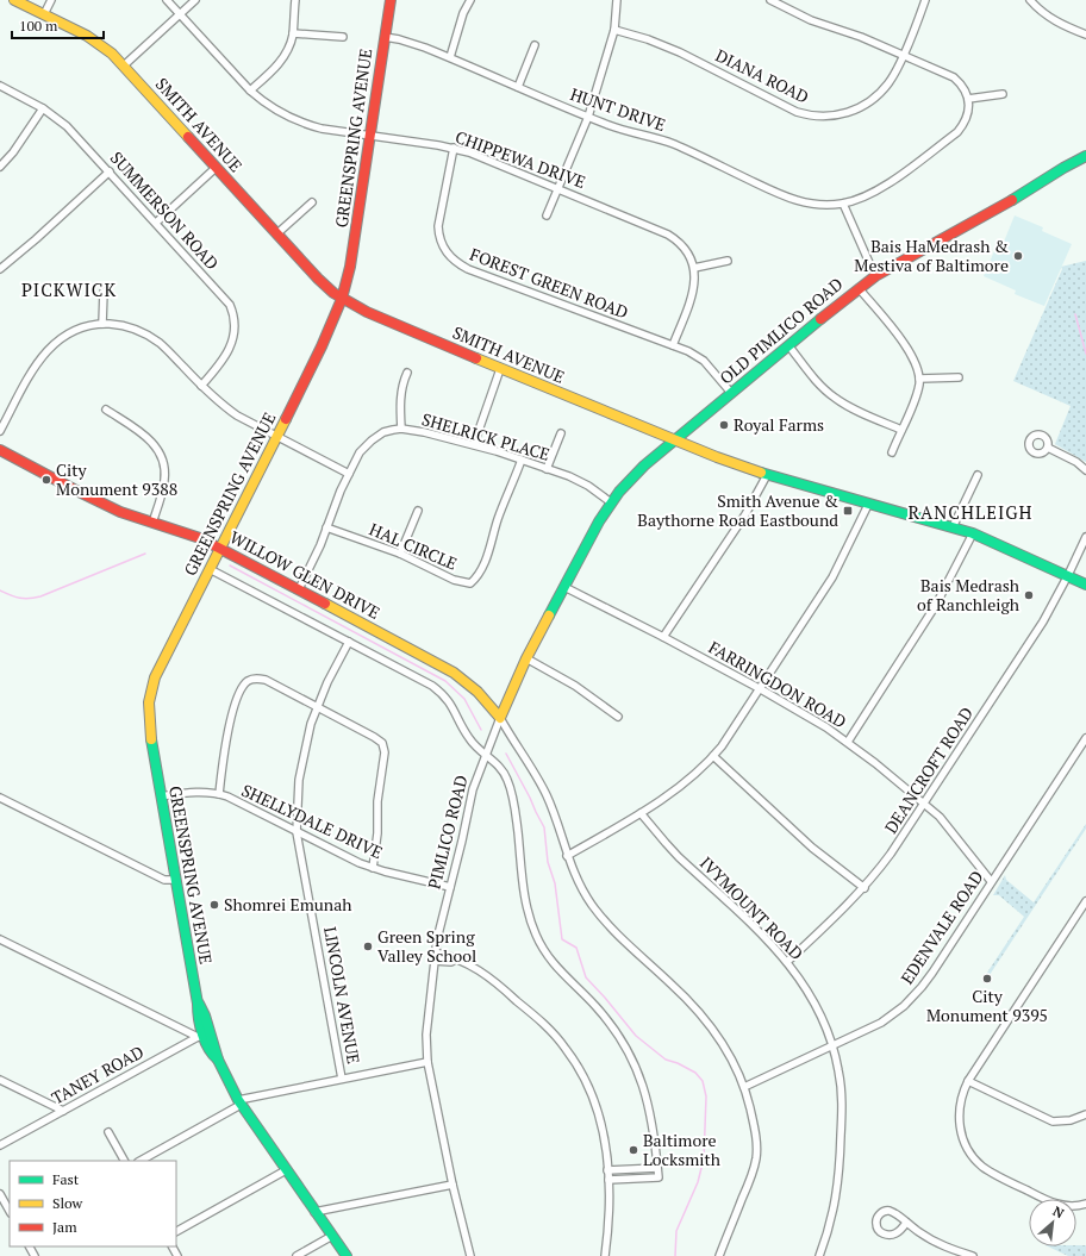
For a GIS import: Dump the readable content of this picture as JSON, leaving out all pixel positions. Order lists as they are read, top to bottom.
{
  "streets": {
    "main road": [
      "SMITH AVENUE",
      "GREENSPRING AVENUE",
      "OLD PIMLICO ROAD",
      "WILLOW GLEN DRIVE",
      "PIMLICO ROAD"
    ],
    "street": [
      "DIANA ROAD",
      "HUNT DRIVE",
      "CHIPPEWA DRIVE",
      "SUMMERSON ROAD",
      "FOREST GREEN ROAD",
      "SHELRICK PLACE",
      "HAL CIRCLE",
      "FARRINGDON ROAD",
      "DEANCROFT ROAD",
      "SHELLYDALE DRIVE",
      "IVYMOUNT ROAD",
      "EDENVALE ROAD",
      "LINCOLN AVENUE",
      "TANEY ROAD"
    ]
  },
  "crossings": [
    ["HUNT DRIVE", "GREENSPRING AVENUE"],
    ["SMITH AVENUE", "GREENSPRING AVENUE"],
    ["SMITH AVENUE", "OLD PIMLICO ROAD"],
    ["SMITH AVENUE", "DEANCROFT ROAD"],
    ["SMITH AVENUE", "PIMLICO ROAD"],
    ["GREENSPRING AVENUE", "CHIPPEWA DRIVE"],
    ["GREENSPRING AVENUE", "WILLOW GLEN DRIVE"],
    ["GREENSPRING AVENUE", "SHELLYDALE DRIVE"],
    ["GREENSPRING AVENUE", "TANEY ROAD"],
    ["CHIPPEWA DRIVE", "FOREST GREEN ROAD"],
    ["FOREST GREEN ROAD", "OLD PIMLICO ROAD"],
    ["OLD PIMLICO ROAD", "PIMLICO ROAD"],
    ["SHELRICK PLACE", "HAL CIRCLE"],
    ["SHELRICK PLACE", "WILLOW GLEN DRIVE"],
    ["SHELRICK PLACE", "PIMLICO ROAD"],
    ["WILLOW GLEN DRIVE", "PIMLICO ROAD"],
    ["FARRINGDON ROAD", "DEANCROFT ROAD"],
    ["FARRINGDON ROAD", "PIMLICO ROAD"],
    ["FARRINGDON ROAD", "EDENVALE ROAD"],
    ["DEANCROFT ROAD", "IVYMOUNT ROAD"],
    ["SHELLYDALE DRIVE", "PIMLICO ROAD"],
    ["SHELLYDALE DRIVE", "LINCOLN AVENUE"],
    ["IVYMOUNT ROAD", "EDENVALE ROAD"]
  ],
  "districts": ["PICKWICK", "RANCHLEIGH"],
  "places": {
    "other": [
      "Bais HaMedrash & Mestiva of Baltimore",
      "Royal Farms",
      "City Monument 9388",
      "Bais Medrash of Ranchleigh",
      "Shomrei Emunah",
      "Green Spring Valley School",
      "City Monument 9395",
      "Baltimore Locksmith"
    ],
    "transit": ["Smith Avenue & Baythorne Road Eastbound"]
  },
  "legend": ["Fast", "Slow", "Jam"],
  "scale_bar": "100 m",
  "north": "top right"
}
